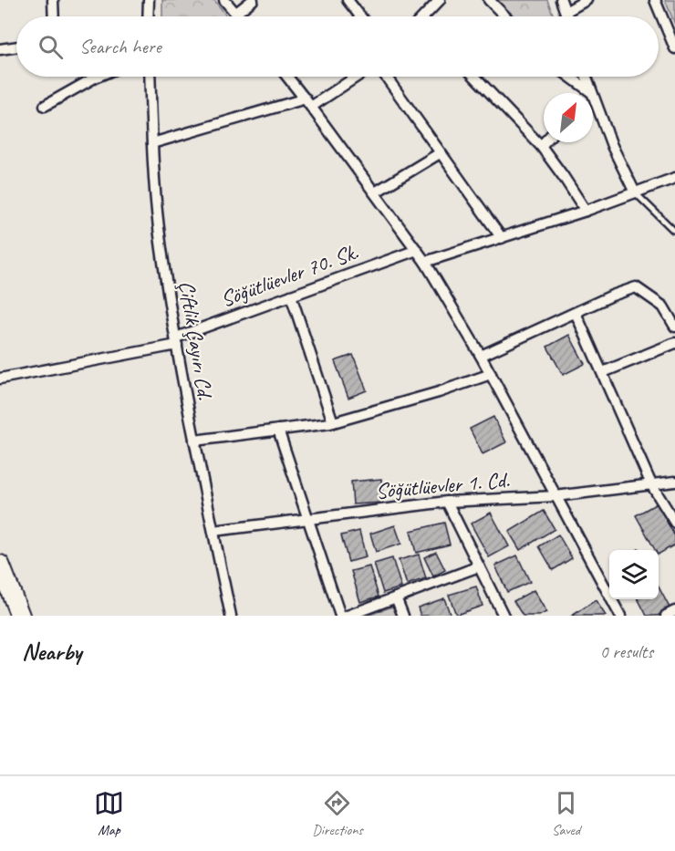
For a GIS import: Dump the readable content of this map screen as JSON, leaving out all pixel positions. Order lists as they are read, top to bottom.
{
  "streets": {
    "street": ["Söğütlüevler 70. Sk.", "Çiftlik Çayırı Cd.", "Söğütlüevler 1. Cd."]
  },
  "crossings": [
    ["Söğütlüevler 70. Sk.", "Çiftlik Çayırı Cd."],
    ["Çiftlik Çayırı Cd.", "Söğütlüevler 1. Cd."]
  ],
  "north": "top right",
  "page": {
    "search": "Search here",
    "heading": ["Nearby", "0 results"],
    "nav": ["Map", "Directions", "Saved"]
  }
}
